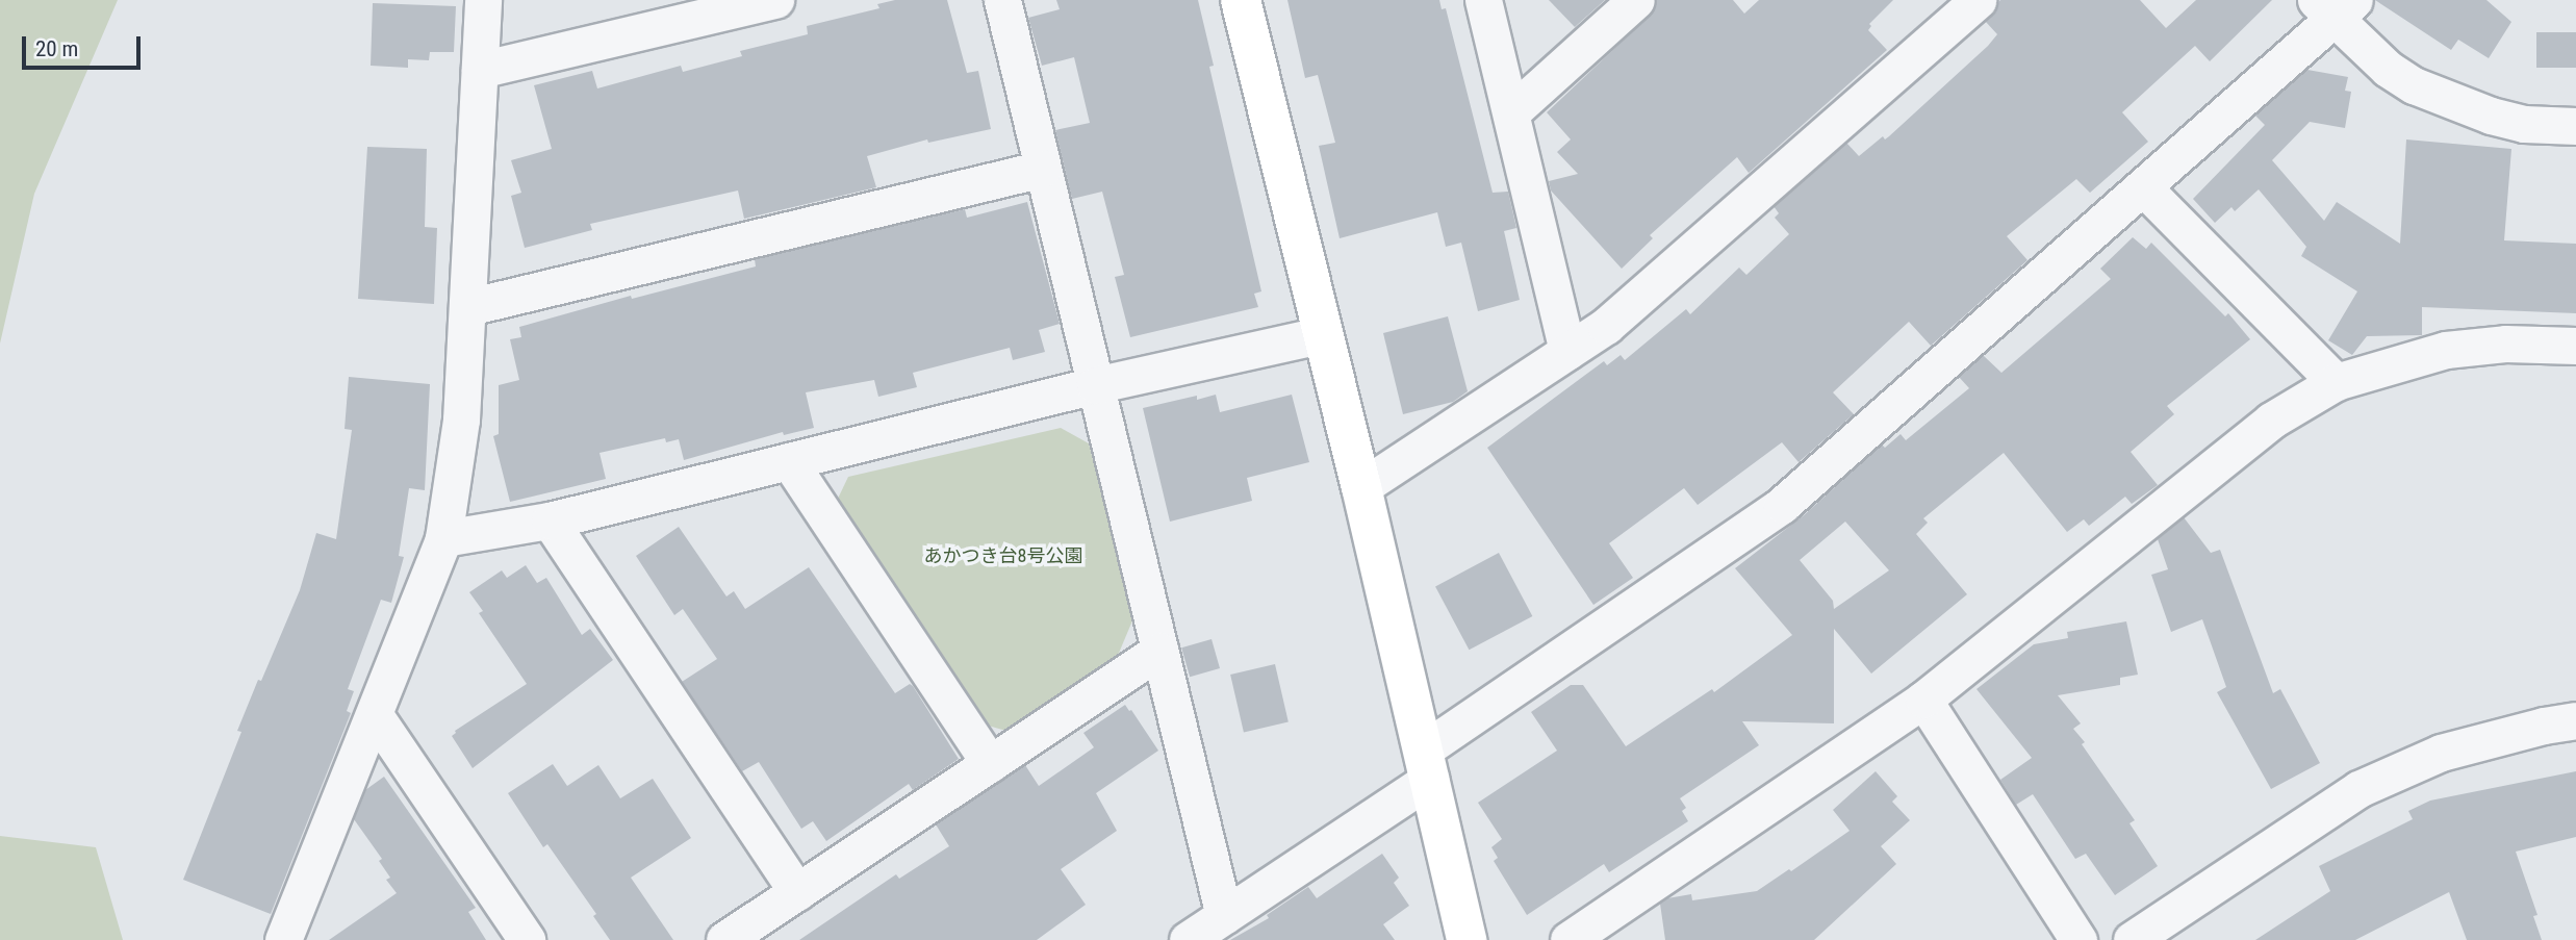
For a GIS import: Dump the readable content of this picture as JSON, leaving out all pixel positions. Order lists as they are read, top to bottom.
{
  "parks": ["あかつき台8号公園"],
  "scale_bar": "20 m"
}
